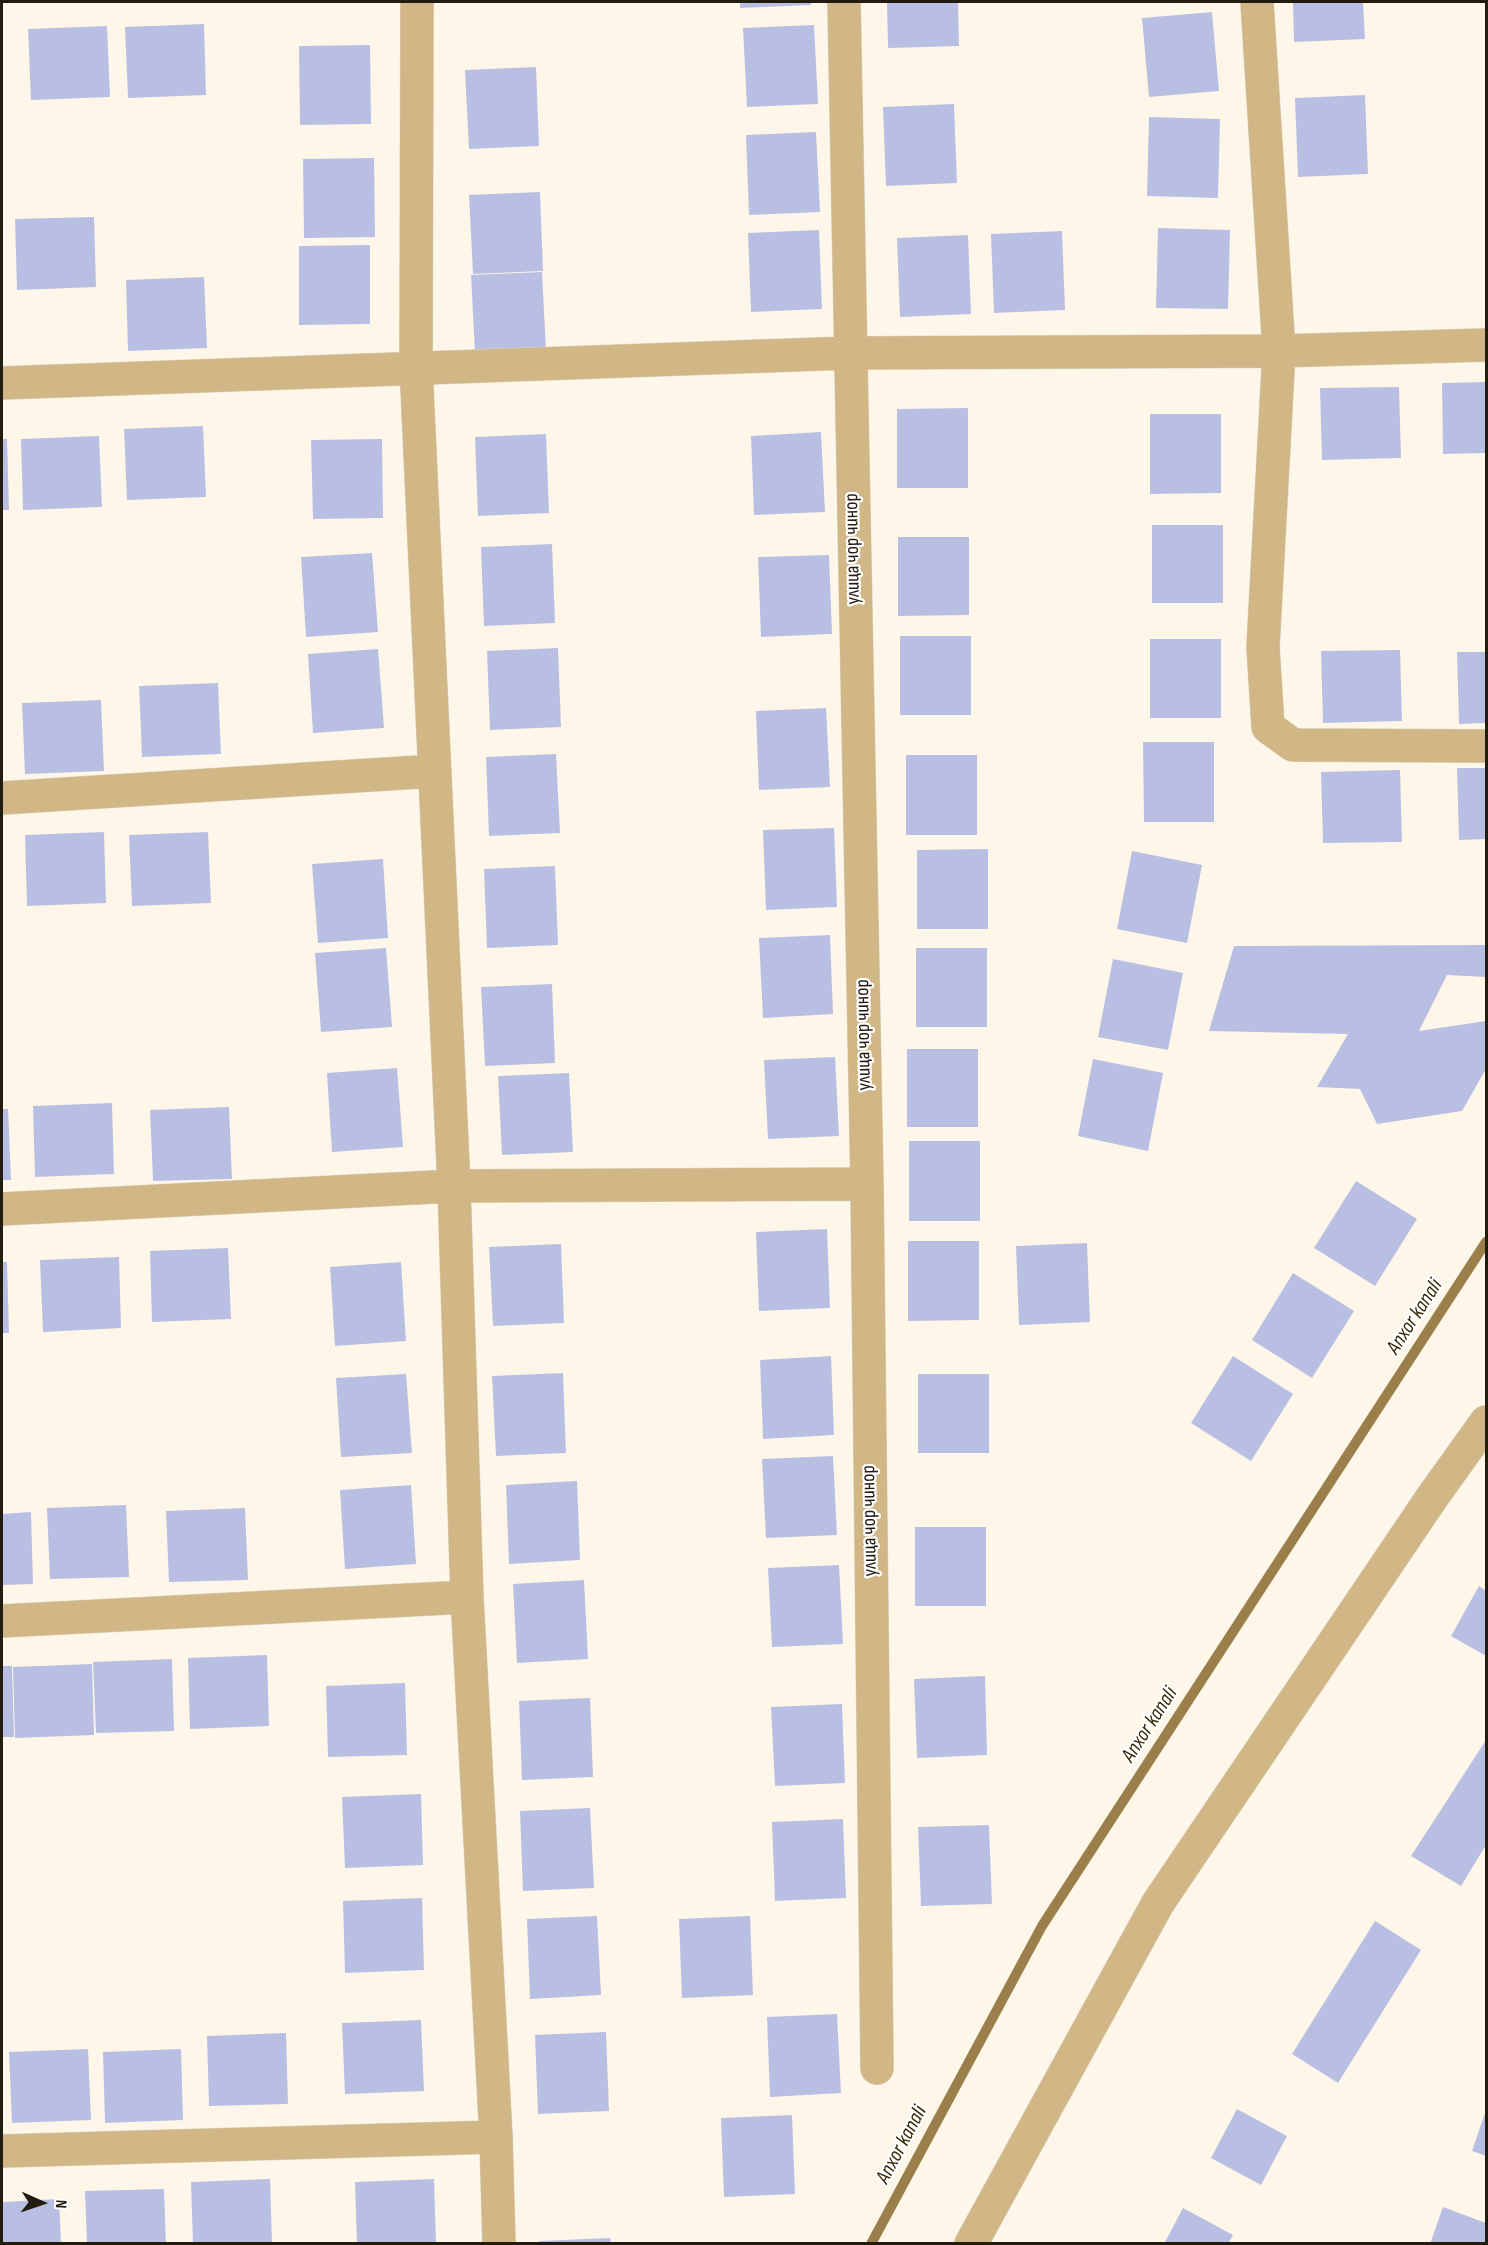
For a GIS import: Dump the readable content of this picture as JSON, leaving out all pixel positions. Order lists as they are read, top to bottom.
{
  "streets": {
    "street": ["улица чор чинор"]
  },
  "water": ["Anxor kanali"],
  "north": "right"
}
